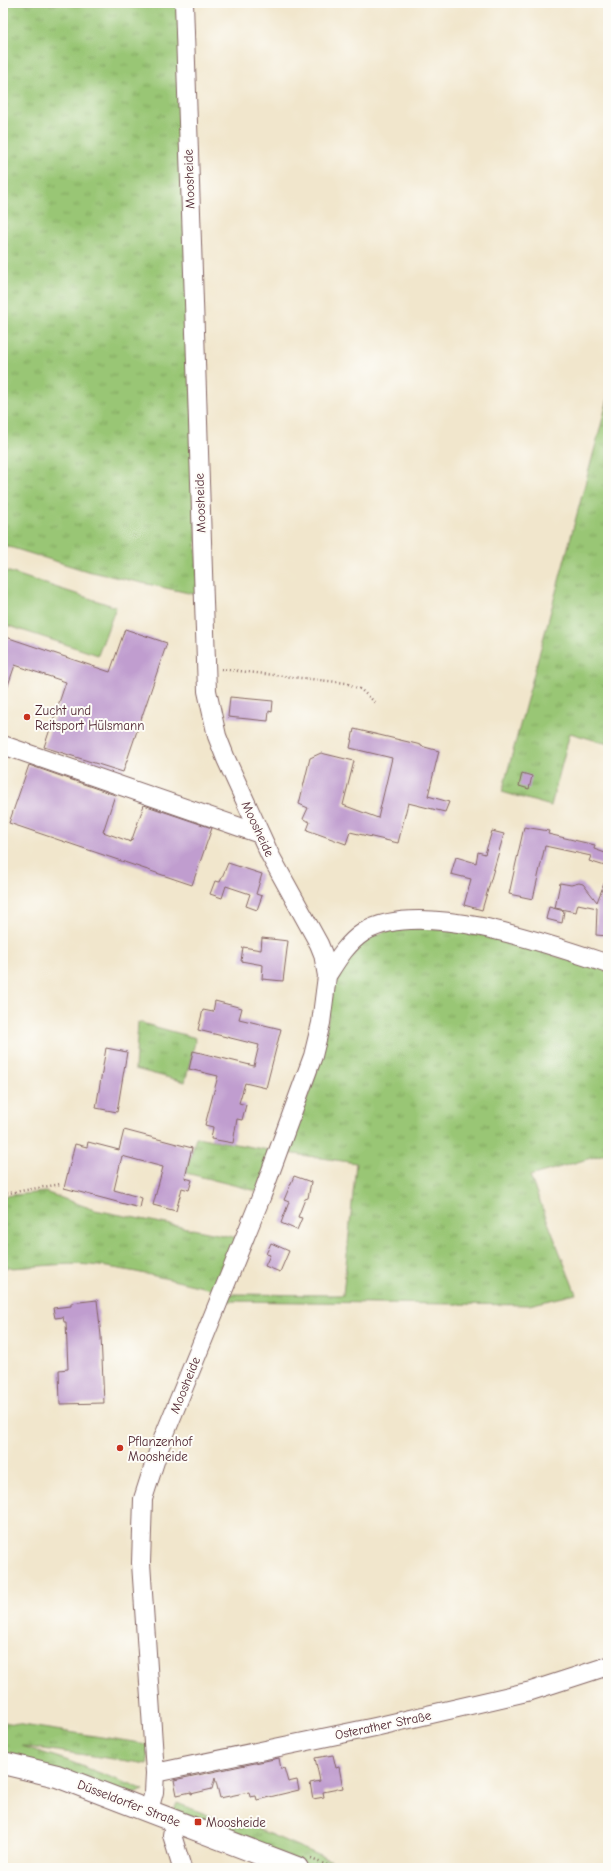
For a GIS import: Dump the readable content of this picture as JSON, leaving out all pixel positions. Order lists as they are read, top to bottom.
{
  "streets": {
    "main road": ["Düsseldorfer Straße"],
    "street": ["Moosheide", "Osterather Straße"]
  },
  "crossings": [
    ["Moosheide", "Osterather Straße"],
    ["Moosheide", "Düsseldorfer Straße"]
  ],
  "places": {
    "other": ["Zucht und Reitsport Hülsmann", "Pflanzenhof Moosheide"],
    "transit": ["Moosheide"]
  }
}
